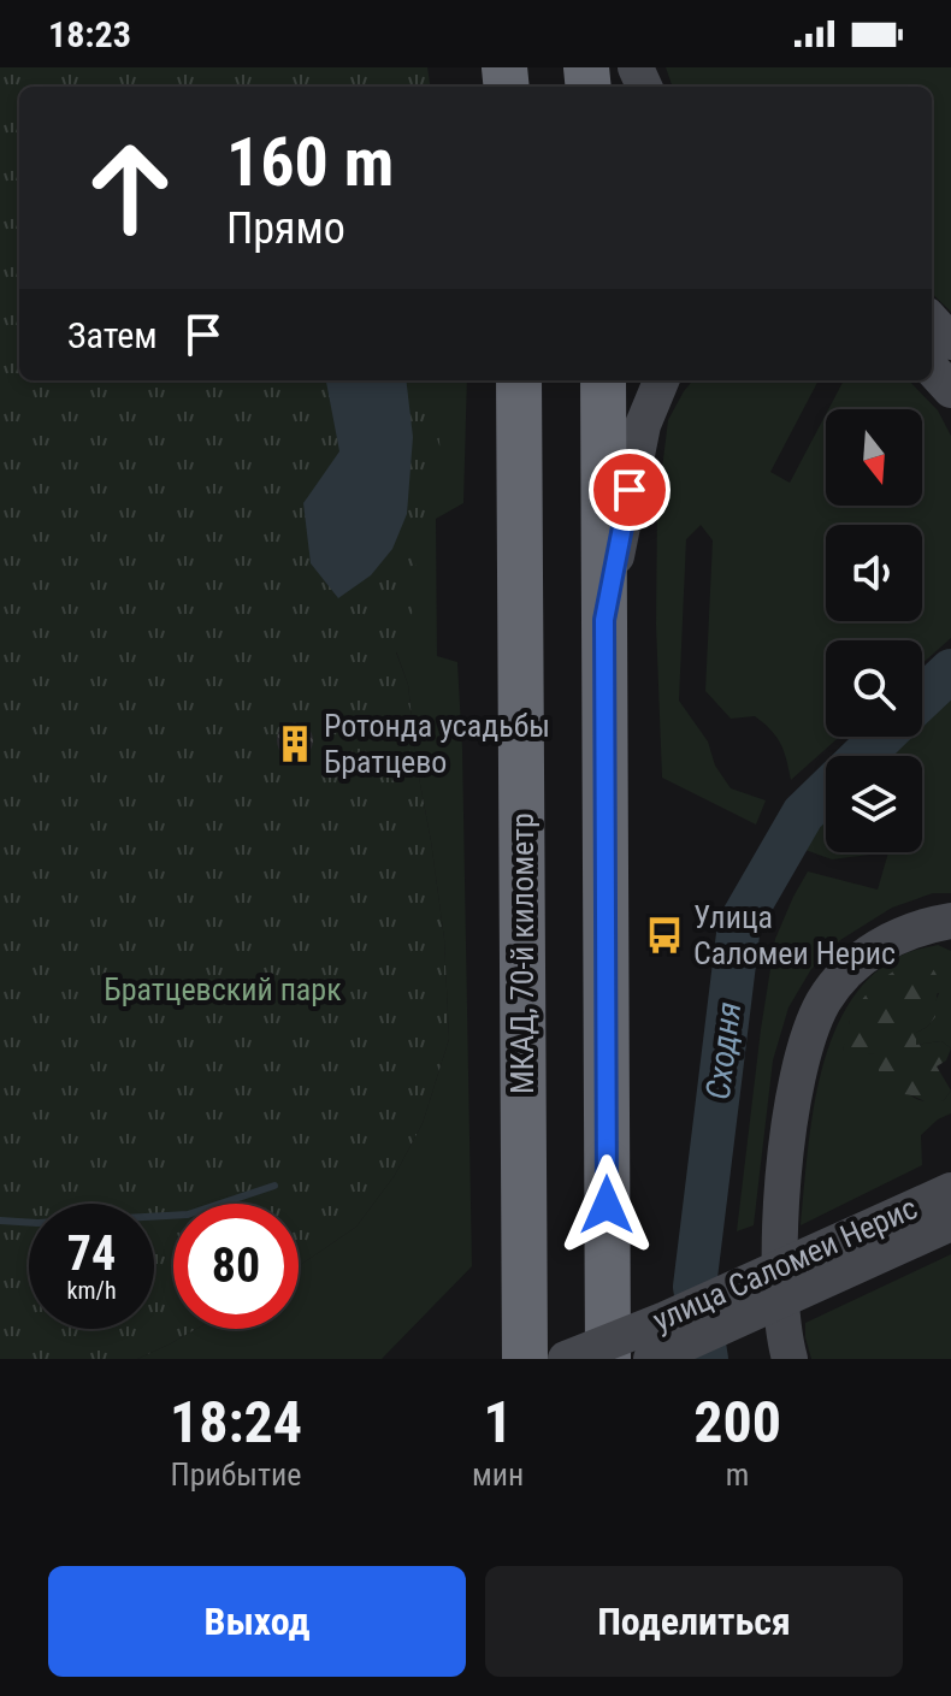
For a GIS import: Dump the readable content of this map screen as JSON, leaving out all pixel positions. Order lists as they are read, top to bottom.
{
  "streets": {
    "highway": ["МКАД, 70-й километр"],
    "main road": ["улица Саломеи Нерис"]
  },
  "water": ["Сходня"],
  "parks": ["Братцевский парк"],
  "places": {
    "building": ["Ротонда усадьбы Братцево"],
    "bus stop": ["Улица Саломеи Нерис"]
  },
  "north": "bottom",
  "page": {
    "status": "18:23",
    "turn": ["160 m", "Прямо"],
    "then": "Затем",
    "speed": "74 km/h",
    "limit": "80",
    "eta": [
      "18:24",
      "Прибытие",
      "1",
      "мин",
      "200",
      "m"
    ],
    "buttons": ["Выход", "Поделиться"]
  }
}
